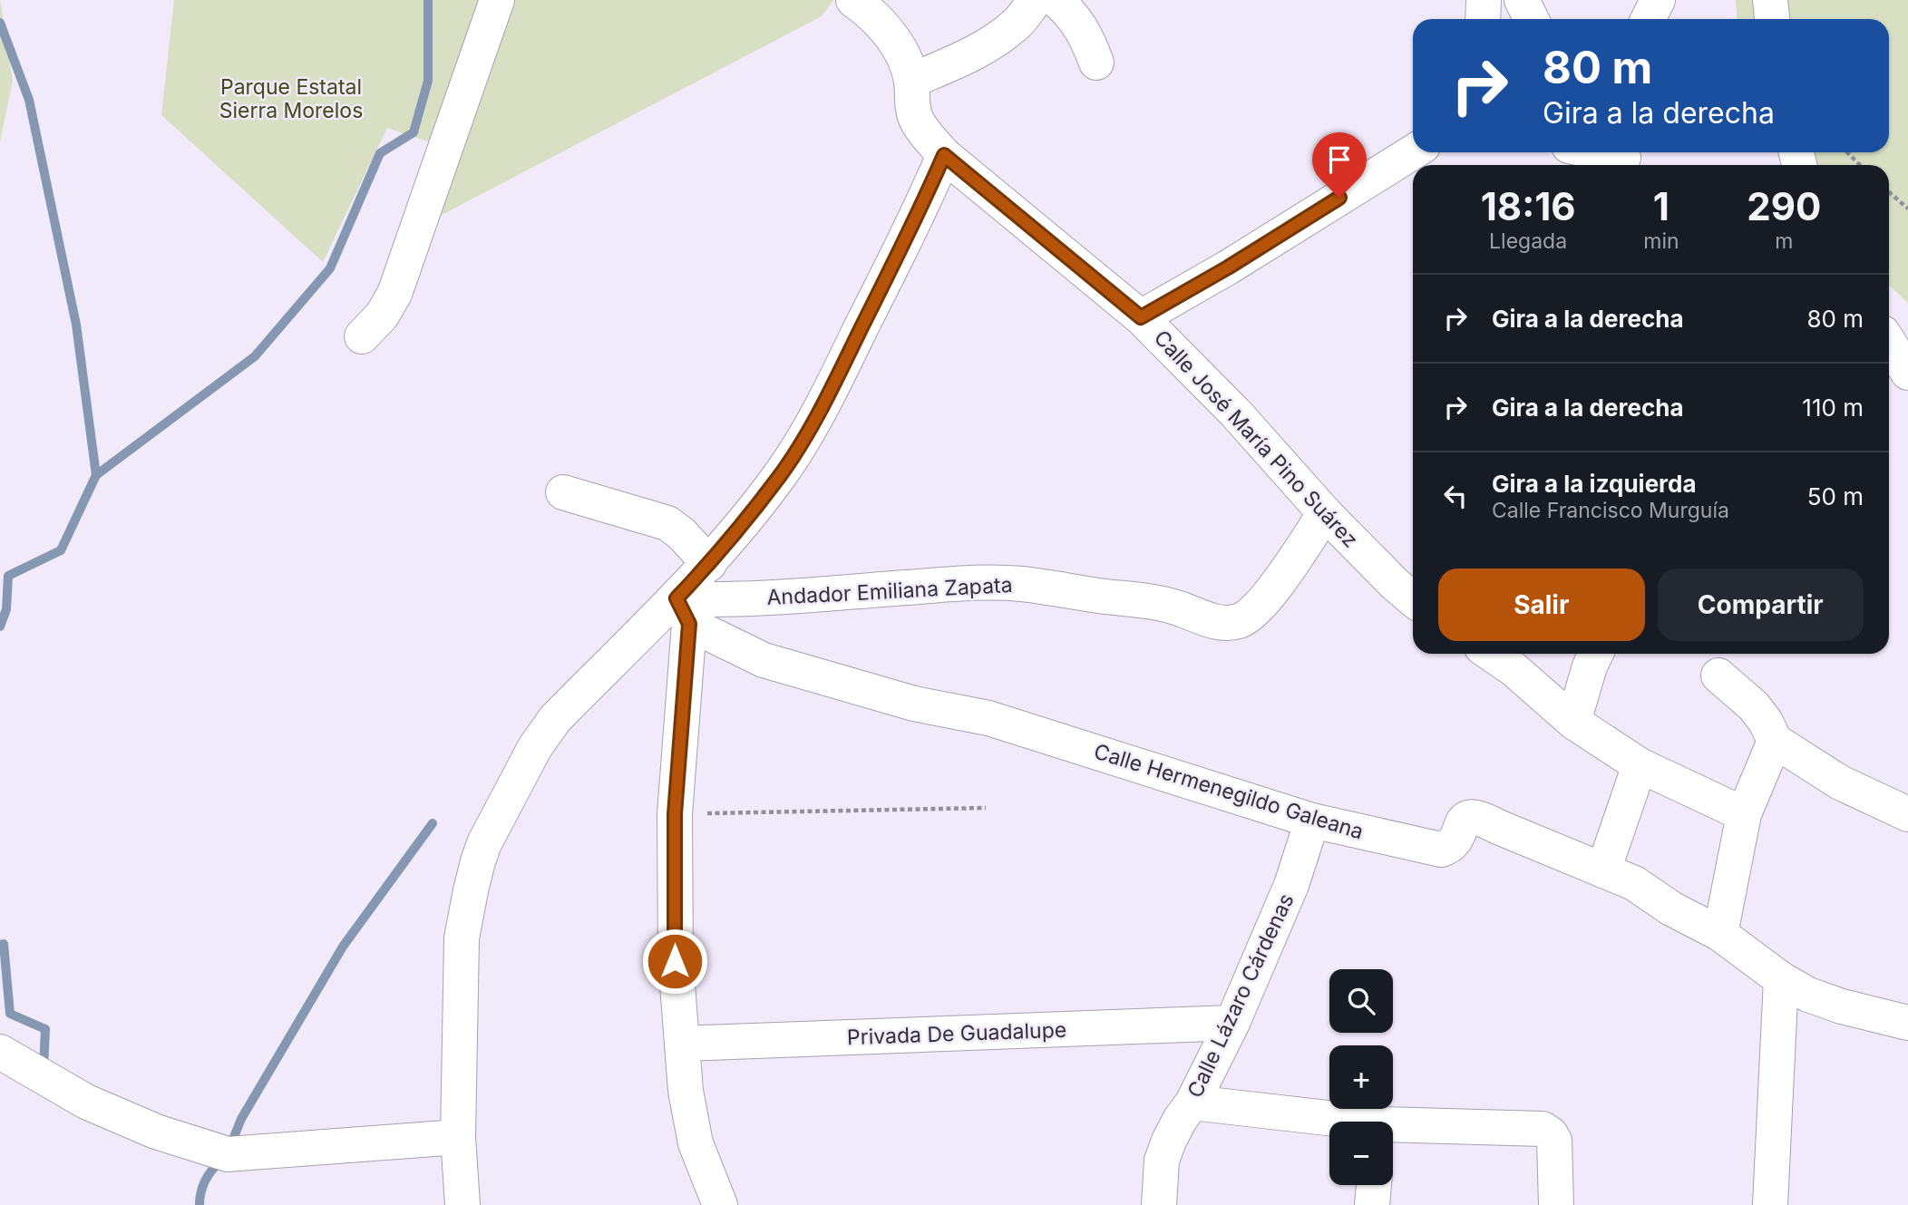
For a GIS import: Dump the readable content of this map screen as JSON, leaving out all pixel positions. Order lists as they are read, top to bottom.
{
  "streets": {
    "street": [
      "Calle José María Pino Suárez",
      "Andador Emiliana Zapata",
      "Calle Hermenegildo Galeana",
      "Calle Lázaro Cárdenas",
      "Privada De Guadalupe"
    ]
  },
  "crossings": [
    ["Calle José María Pino Suárez", "Andador Emiliana Zapata"],
    ["Andador Emiliana Zapata", "Calle Hermenegildo Galeana"],
    ["Calle Hermenegildo Galeana", "Calle Lázaro Cárdenas"],
    ["Calle Lázaro Cárdenas", "Privada De Guadalupe"]
  ],
  "parks": ["Parque Estatal Sierra Morelos"],
  "page": {
    "turn": ["80 m", "Gira a la derecha"],
    "eta": [
      "18:16",
      "Llegada",
      "1",
      "min",
      "290",
      "m"
    ],
    "list": [
      {
        "name": "Gira a la derecha",
        "value": "80 m"
      },
      {
        "name": "Gira a la derecha",
        "value": "110 m"
      },
      {
        "name": "Gira a la izquierda",
        "note": "Calle Francisco Murguía",
        "value": "50 m"
      }
    ],
    "buttons": ["Salir", "Compartir"],
    "map_buttons": ["+", "−"]
  }
}
